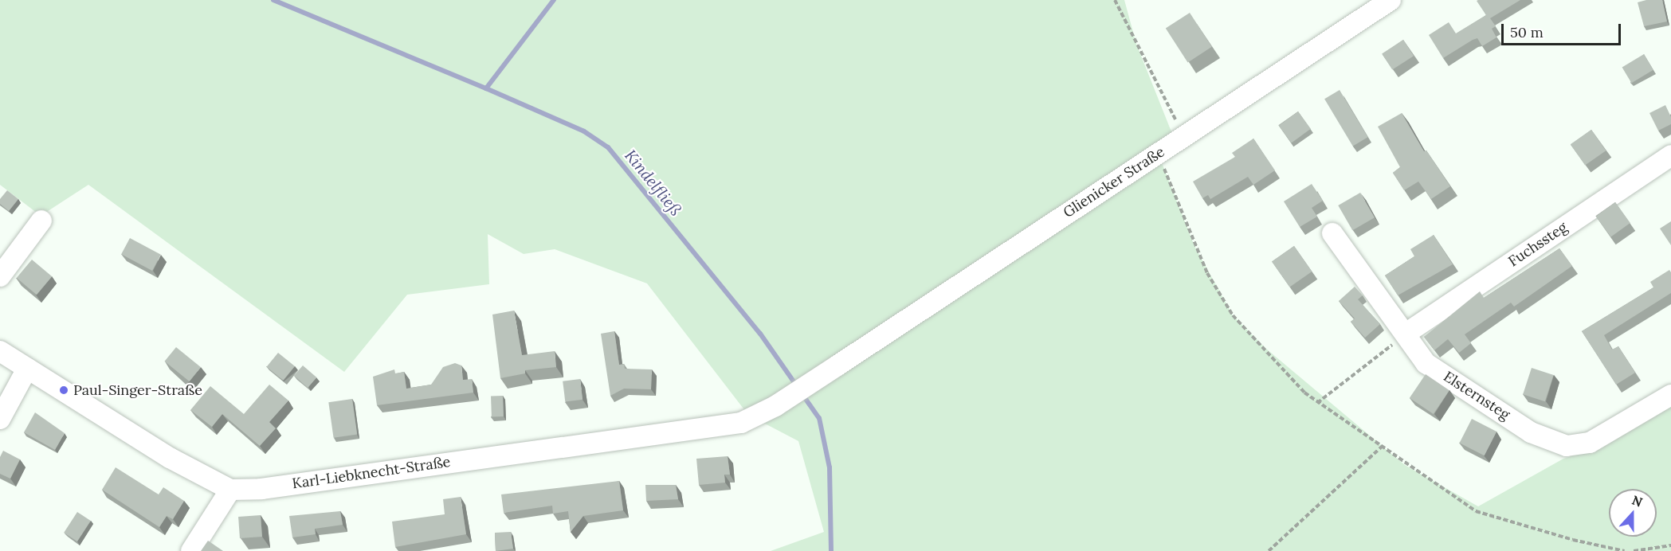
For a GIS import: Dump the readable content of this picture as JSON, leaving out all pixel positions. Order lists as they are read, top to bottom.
{
  "streets": {
    "street": [
      "Glienicker Straße",
      "Fuchssteg",
      "Elsternsteg",
      "Karl-Liebknecht-Straße"
    ]
  },
  "crossings": [
    ["Glienicker Straße", "Karl-Liebknecht-Straße"],
    ["Fuchssteg", "Elsternsteg"]
  ],
  "water": ["Kindelfließ"],
  "places": ["Paul-Singer-Straße"],
  "scale_bar": "50 m",
  "north": "top"
}
